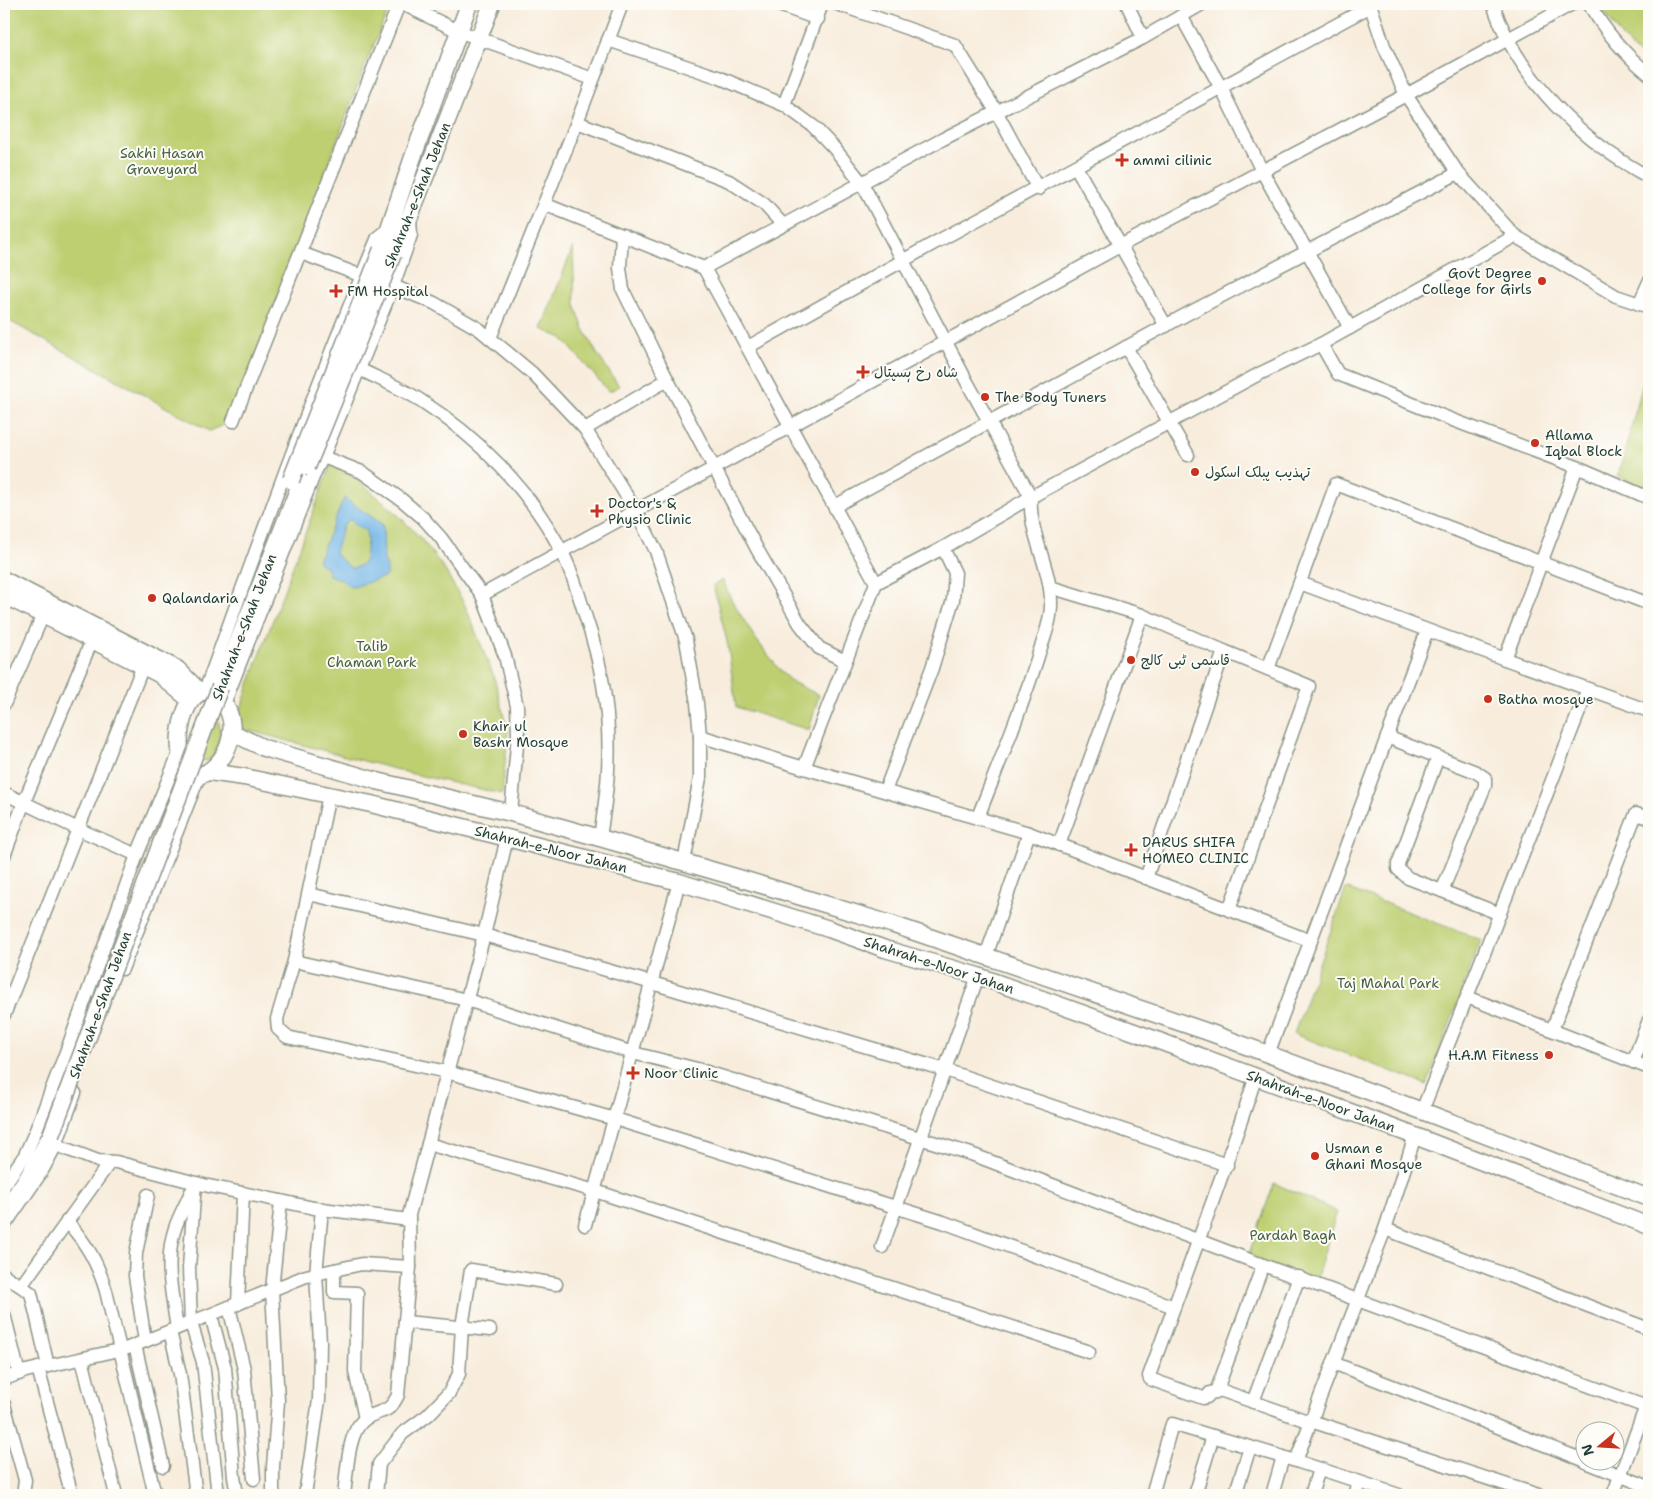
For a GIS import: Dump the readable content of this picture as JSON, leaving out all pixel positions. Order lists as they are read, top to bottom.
{
  "streets": {
    "main road": ["Shahrah-e-Shah Jehan", "Shahrah-e-Noor Jahan"]
  },
  "parks": [
    "Sakhi Hasan Graveyard",
    "Talib Chaman Park",
    "Taj Mahal Park",
    "Pardah Bagh"
  ],
  "places": {
    "health": [
      "ammi cilinic",
      "FM Hospital",
      "شاہ رخ ہسپتال",
      "Doctor's & Physio Clinic",
      "DARUS SHIFA HOMEO CLINIC",
      "Noor Clinic"
    ],
    "other": [
      "Govt Degree College for Girls",
      "The Body Tuners",
      "Allama Iqbal Block",
      "تہذیب پبلک اسکول",
      "Qalandaria",
      "قاسمی ٹبی کالج",
      "Batha mosque",
      "Khair ul Bashr Mosque",
      "H.A.M Fitness",
      "Usman e Ghani Mosque"
    ]
  },
  "north": "left"
}
